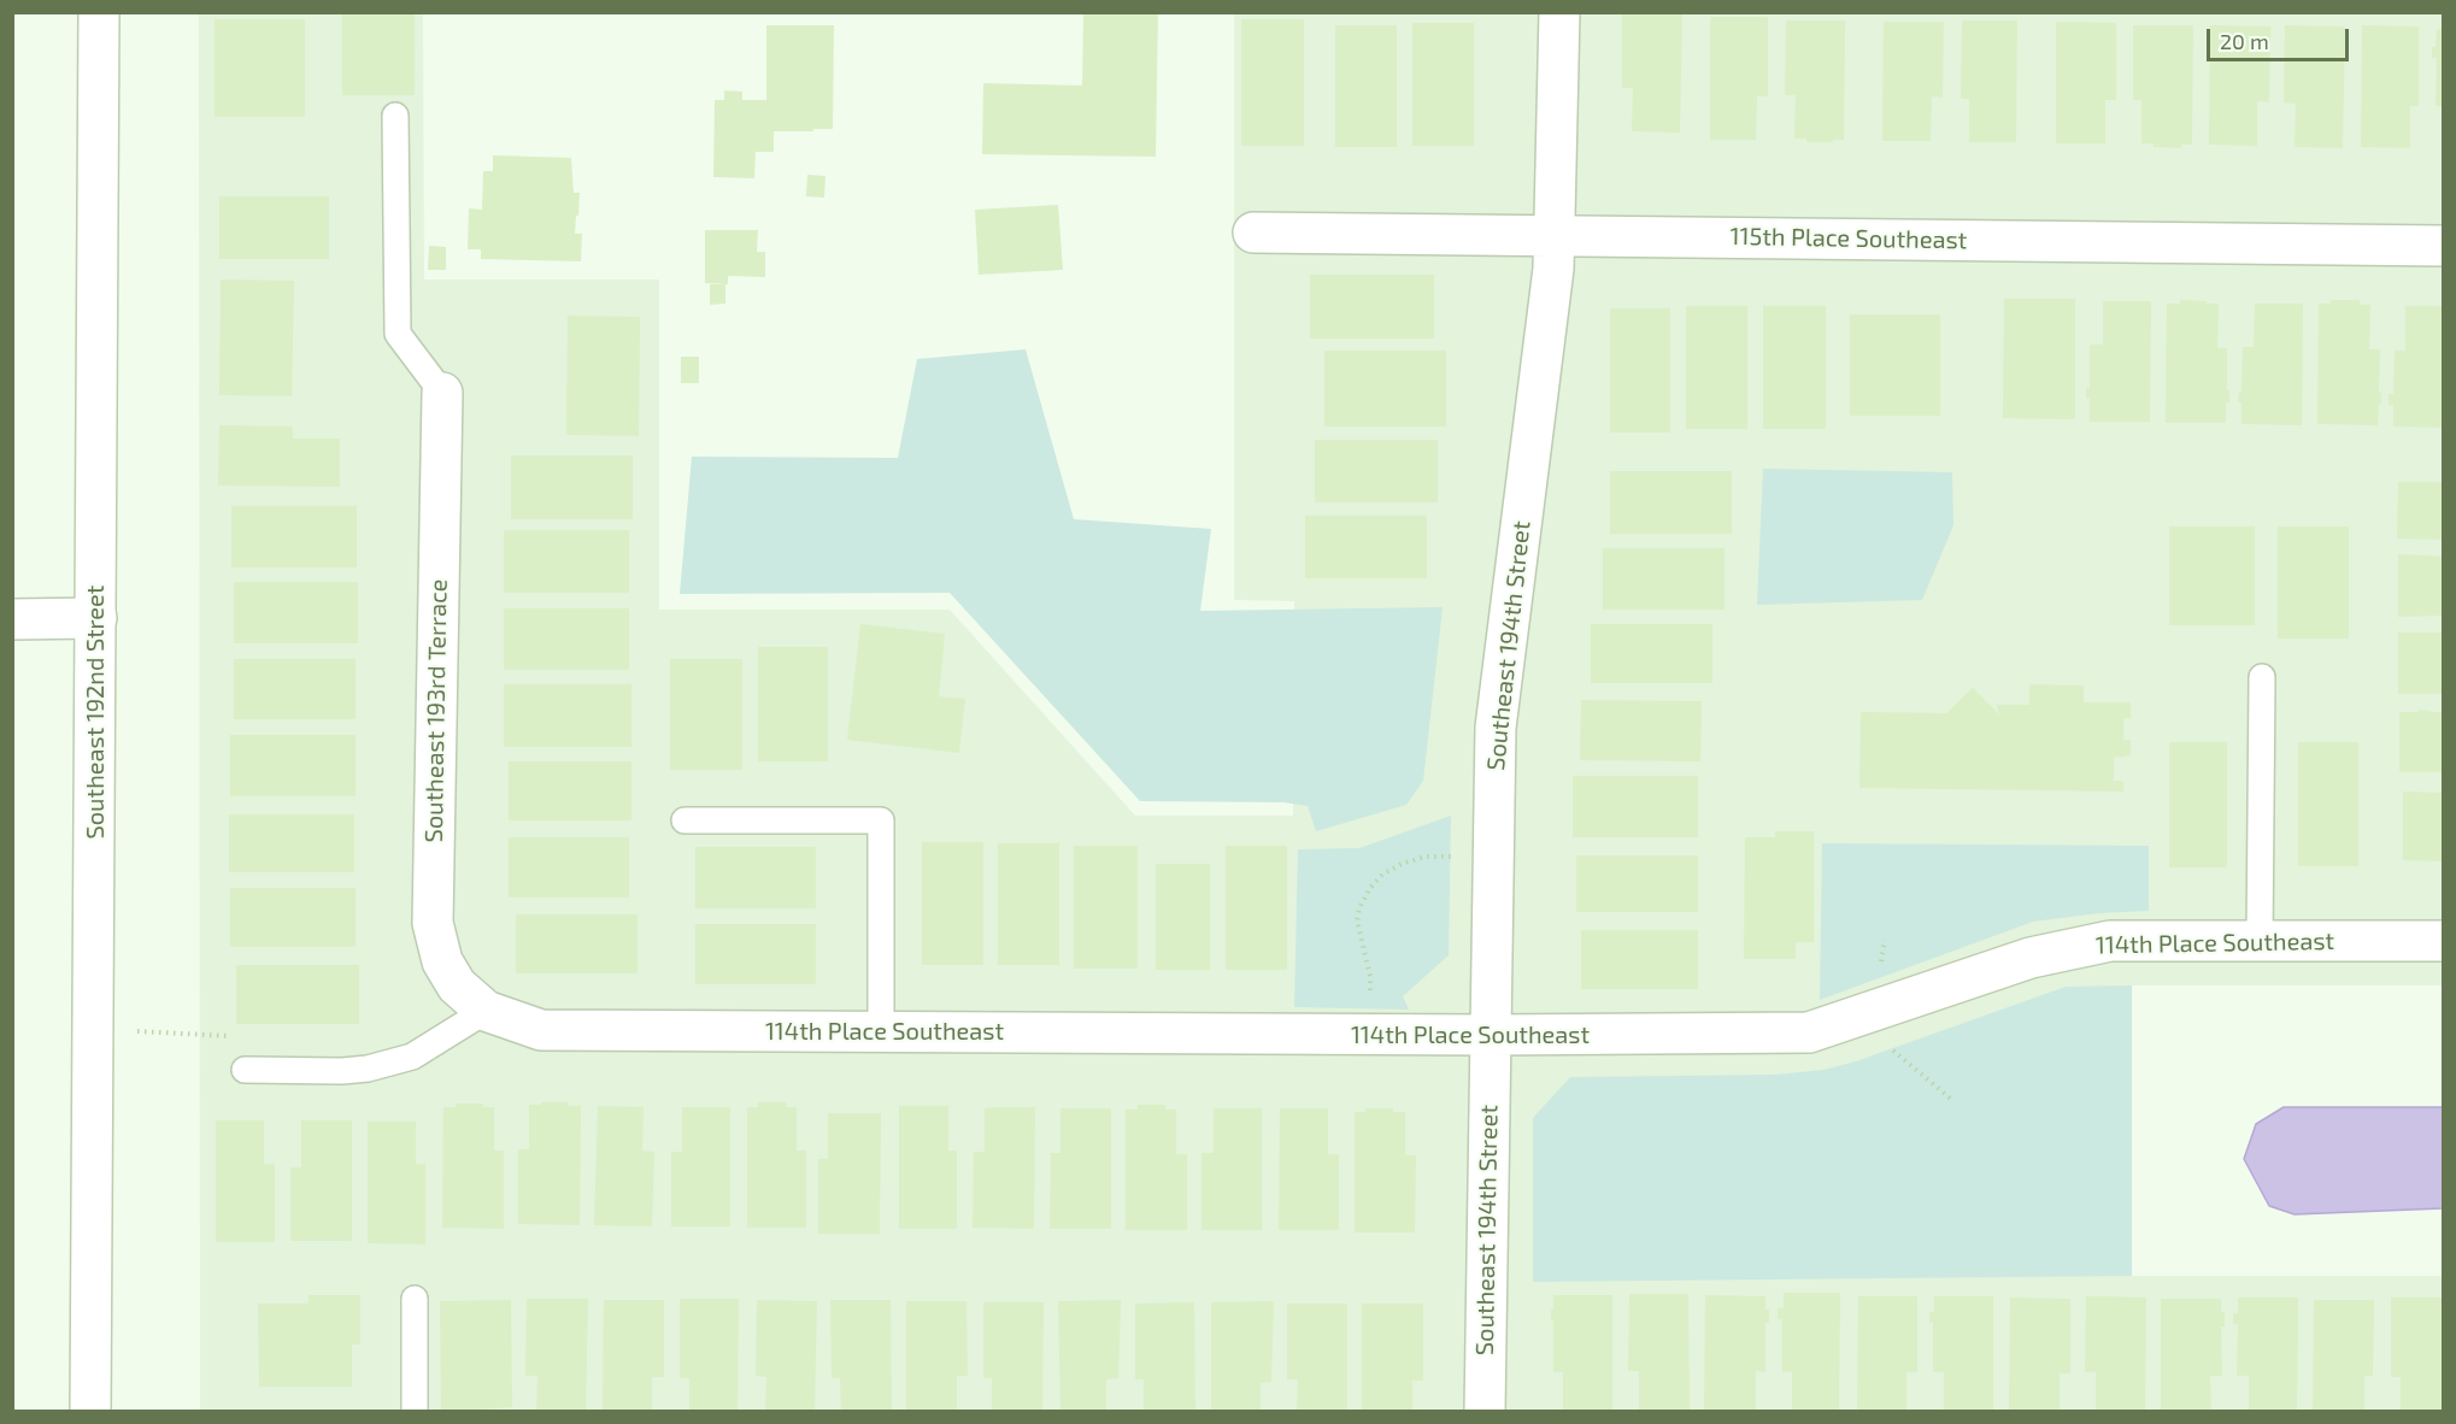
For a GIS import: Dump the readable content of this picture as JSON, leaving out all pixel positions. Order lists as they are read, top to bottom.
{
  "streets": {
    "street": [
      "115th Place Southeast",
      "Southeast 194th Street",
      "Southeast 193rd Terrace",
      "Southeast 192nd Street",
      "114th Place Southeast"
    ]
  },
  "crossings": [
    ["115th Place Southeast", "Southeast 194th Street"],
    ["Southeast 194th Street", "114th Place Southeast"],
    ["Southeast 193rd Terrace", "114th Place Southeast"]
  ],
  "scale_bar": "20 m"
}
